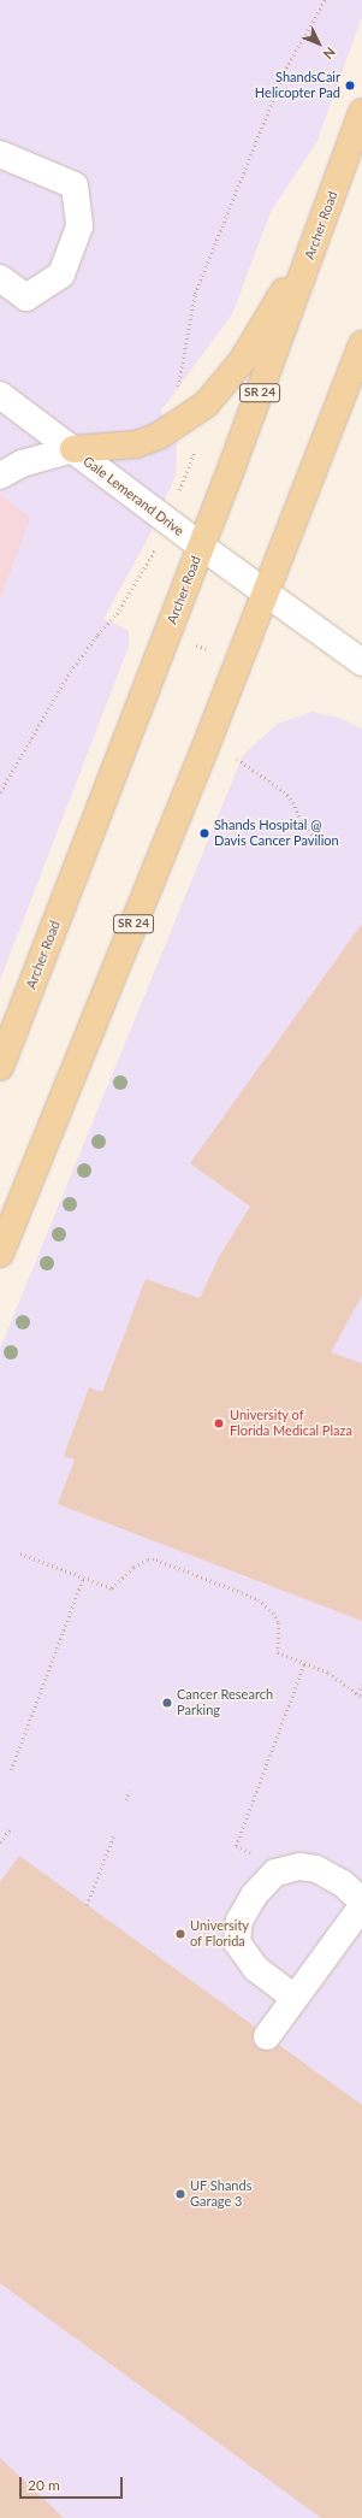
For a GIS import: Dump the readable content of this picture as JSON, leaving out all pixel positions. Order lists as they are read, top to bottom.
{
  "streets": {
    "main road": ["Archer Road", "SR 24"],
    "street": ["Gale Lemerand Drive"]
  },
  "crossings": [
    ["Archer Road", "Gale Lemerand Drive"],
    ["SR 24", "Gale Lemerand Drive"]
  ],
  "places": [
    "ShandsCair Helicopter Pad",
    "Shands Hospital @ Davis Cancer Pavilion",
    "University of Florida Medical Plaza",
    "Cancer Research Parking",
    "University of Florida",
    "UF Shands Garage 3"
  ],
  "scale_bar": "20 m",
  "north": "bottom right"
}
